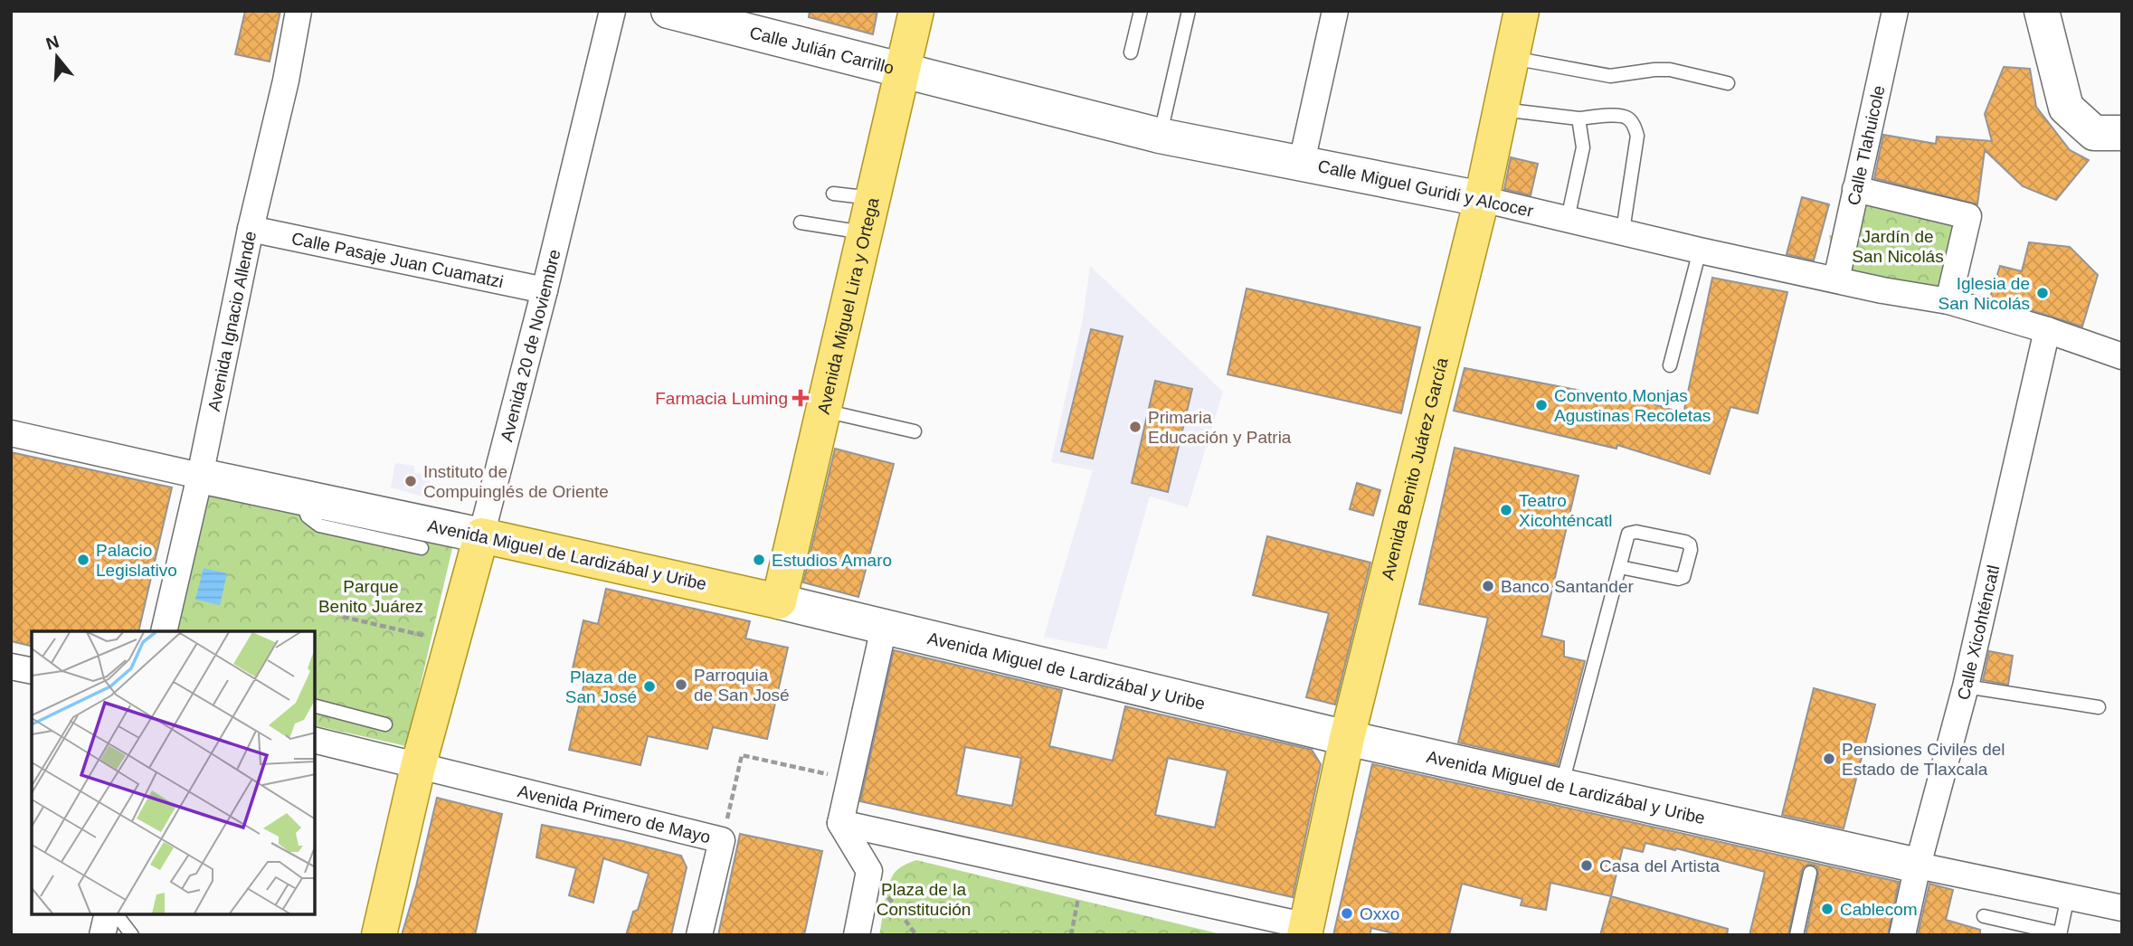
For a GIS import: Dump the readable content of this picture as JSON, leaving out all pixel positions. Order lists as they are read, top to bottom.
{
  "streets": {
    "main road": [
      "Avenida Miguel Lira y Ortega",
      "Avenida 20 de Noviembre",
      "Avenida Benito Juárez García",
      "Avenida Miguel de Lardizábal y Uribe"
    ],
    "street": [
      "Calle Julián Carrillo",
      "Calle Tlahuicole",
      "Calle Miguel Guridi y Alcocer",
      "Calle Pasaje Juan Cuamatzi",
      "Avenida Ignacio Allende",
      "Calle Xicohténcatl",
      "Avenida Primero de Mayo"
    ]
  },
  "crossings": [
    ["Calle Julián Carrillo", "Calle Miguel Guridi y Alcocer"],
    ["Calle Julián Carrillo", "Avenida Miguel Lira y Ortega"],
    ["Calle Tlahuicole", "Calle Miguel Guridi y Alcocer"],
    ["Calle Miguel Guridi y Alcocer", "Avenida Miguel Lira y Ortega"],
    ["Calle Miguel Guridi y Alcocer", "Avenida Benito Juárez García"],
    ["Calle Miguel Guridi y Alcocer", "Calle Xicohténcatl"],
    ["Calle Pasaje Juan Cuamatzi", "Avenida Ignacio Allende"],
    ["Calle Pasaje Juan Cuamatzi", "Avenida 20 de Noviembre"],
    ["Avenida Miguel Lira y Ortega", "Avenida Miguel de Lardizábal y Uribe"],
    ["Avenida Ignacio Allende", "Avenida Miguel de Lardizábal y Uribe"],
    ["Avenida 20 de Noviembre", "Avenida Miguel de Lardizábal y Uribe"],
    ["Avenida 20 de Noviembre", "Avenida Primero de Mayo"],
    ["Avenida Benito Juárez García", "Avenida Miguel de Lardizábal y Uribe"],
    ["Avenida Miguel de Lardizábal y Uribe", "Calle Xicohténcatl"]
  ],
  "parks": ["Jardín de San Nicolás", "Parque Benito Juárez", "Plaza de la Constitución"],
  "places": {
    "other": [
      "Iglesia de San Nicolás",
      "Convento Monjas Agustinas Recoletas",
      "Primaria Educación y Patria",
      "Instituto de Compuinglés de Oriente",
      "Teatro Xicohténcatl",
      "Palacio Legislativo",
      "Estudios Amaro",
      "Banco Santander",
      "Parroquia de San José",
      "Plaza de San José",
      "Pensiones Civiles del Estado de Tlaxcala",
      "Casa del Artista",
      "Cablecom",
      "Oxxo"
    ],
    "health": ["Farmacia Luming"]
  },
  "north": "top"
}
